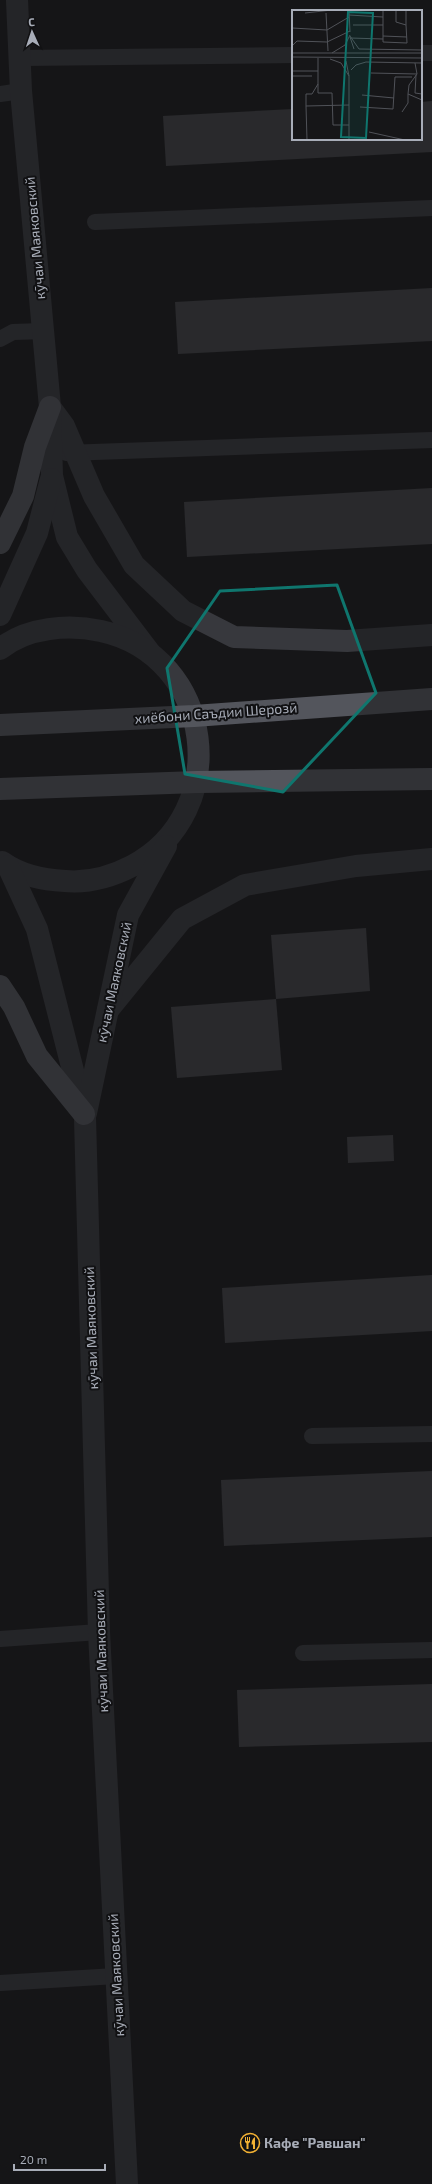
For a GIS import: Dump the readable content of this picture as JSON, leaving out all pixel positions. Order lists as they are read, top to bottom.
{
  "streets": {
    "main road": ["хиёбони Саъдии Шерозӣ"],
    "street": ["кӯчаи Маяковский"]
  },
  "crossings": [
    ["кӯчаи Маяковский", "хиёбони Саъдии Шерозӣ"]
  ],
  "places": {
    "restaurant": ["Кафе \"Равшан\""]
  },
  "scale_bar": "20 m",
  "north": "top"
}
